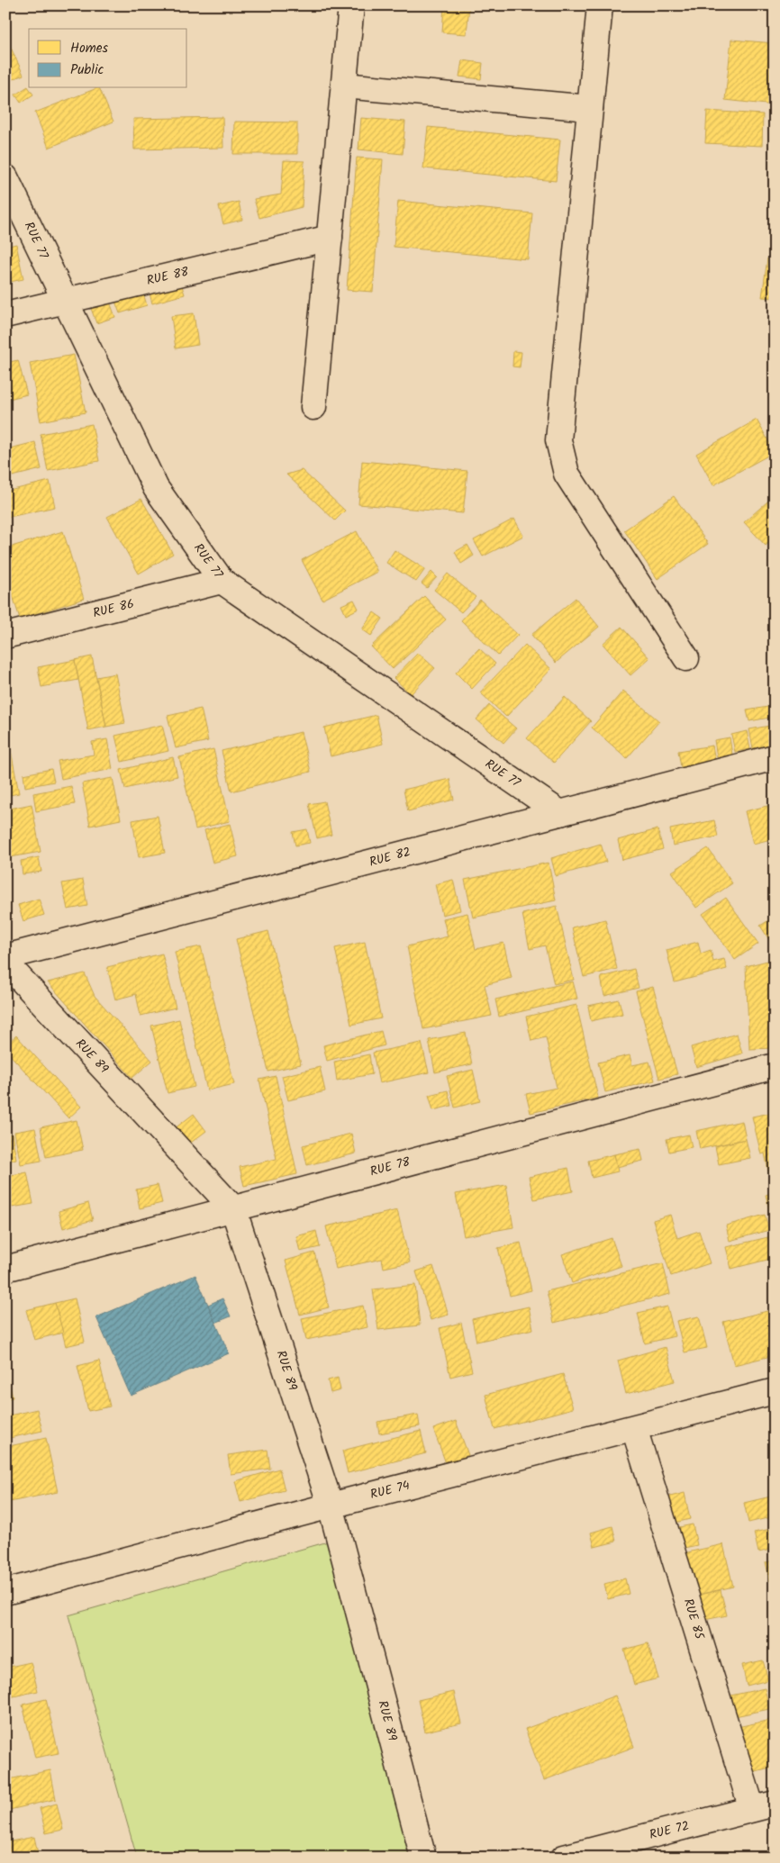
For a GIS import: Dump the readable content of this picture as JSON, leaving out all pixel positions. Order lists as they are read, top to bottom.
{
  "streets": {
    "street": [
      "RUE 77",
      "RUE 88",
      "RUE 86",
      "RUE 82",
      "RUE 89",
      "RUE 78",
      "RUE 74",
      "RUE 85",
      "RUE 72"
    ]
  },
  "crossings": [
    ["RUE 77", "RUE 88"],
    ["RUE 77", "RUE 86"],
    ["RUE 77", "RUE 82"],
    ["RUE 89", "RUE 78"],
    ["RUE 89", "RUE 74"],
    ["RUE 74", "RUE 85"],
    ["RUE 85", "RUE 72"]
  ],
  "legend": ["Homes", "Public"]
}
